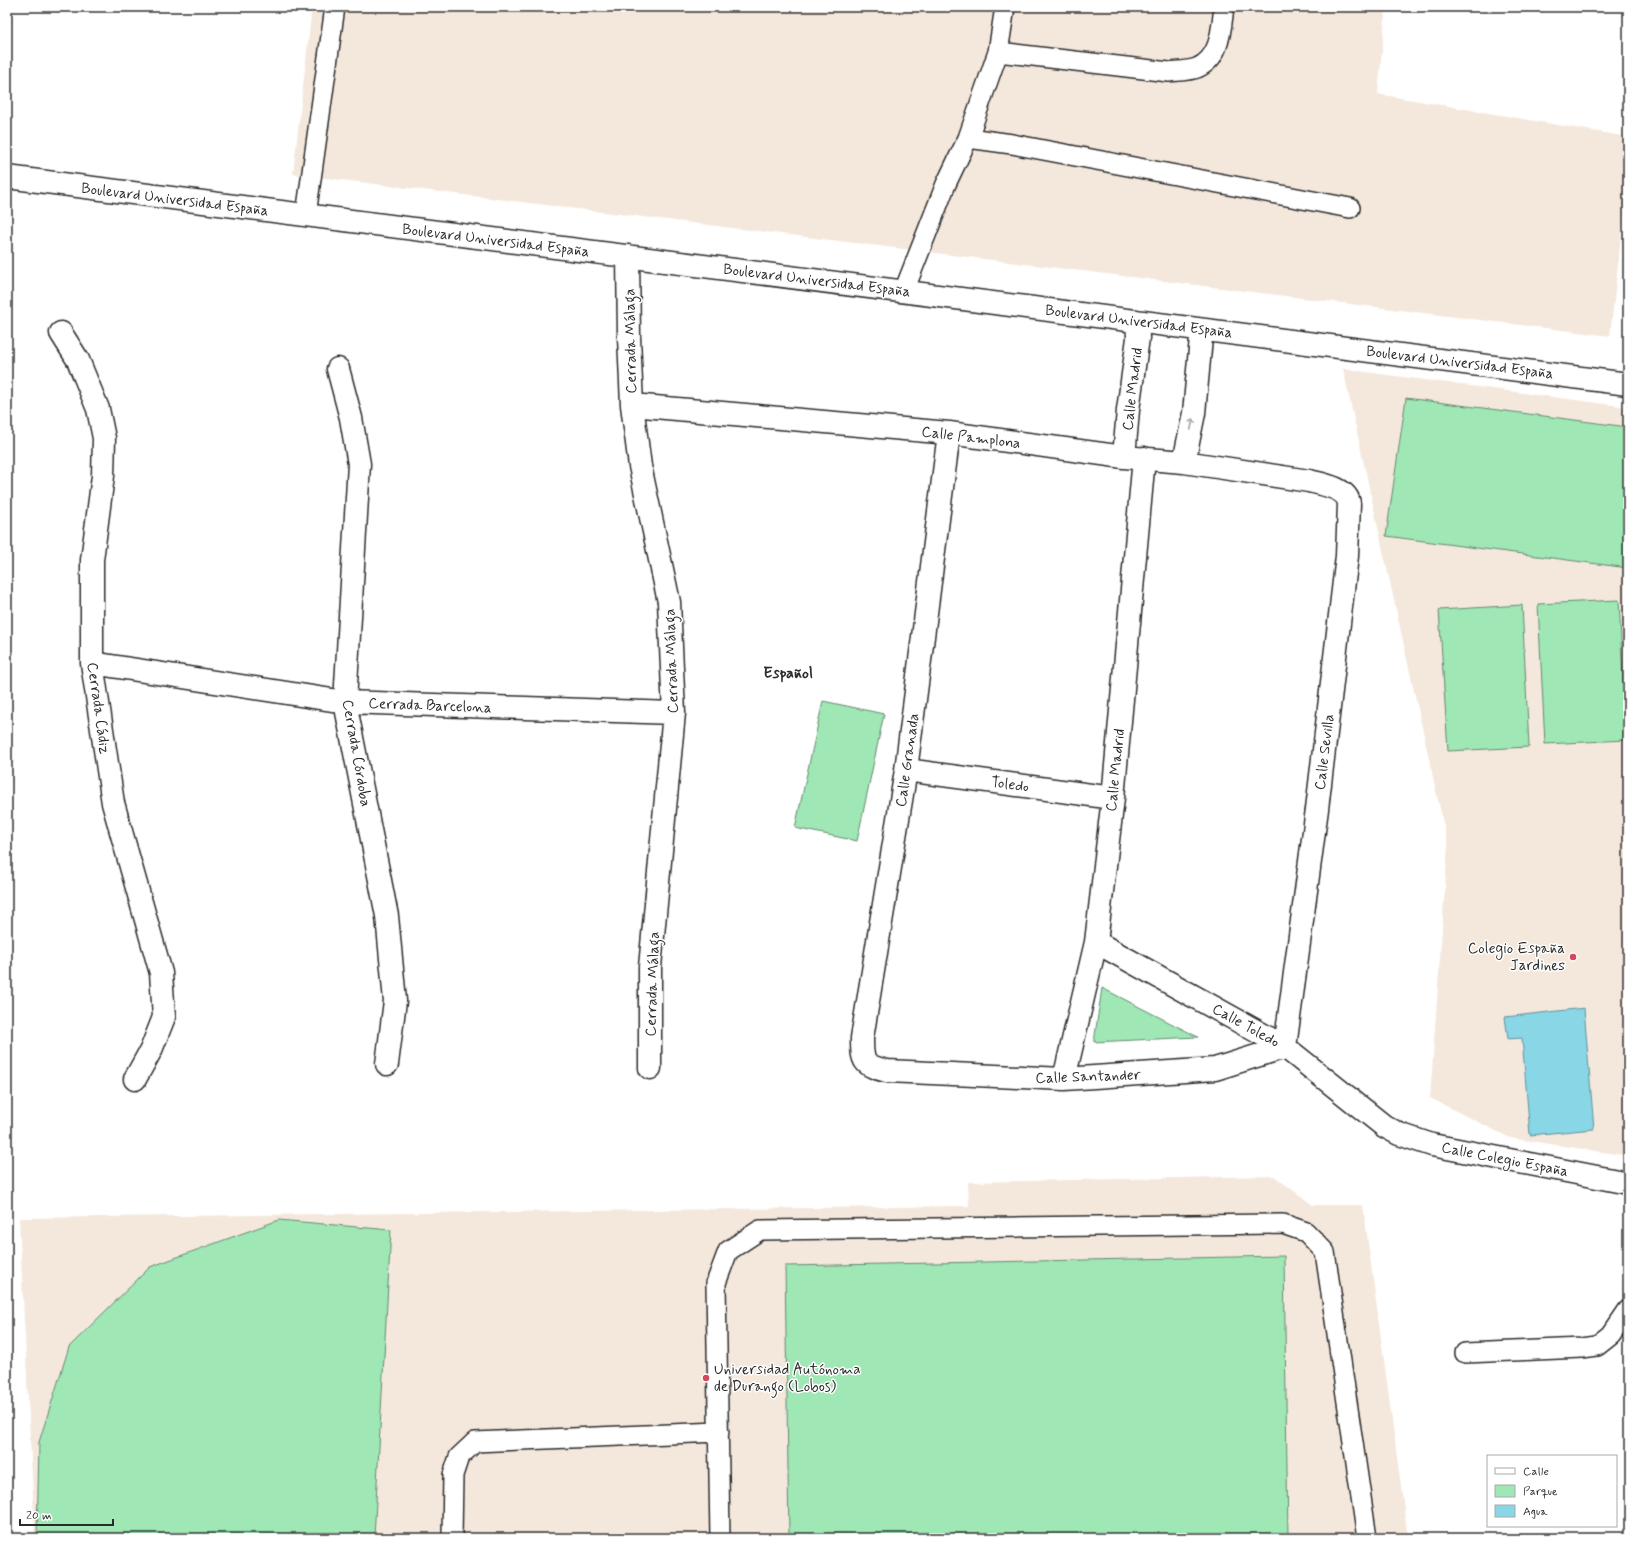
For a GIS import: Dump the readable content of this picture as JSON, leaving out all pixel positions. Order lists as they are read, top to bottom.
{
  "streets": {
    "street": [
      "Boulevard Universidad España",
      "Cerrada Málaga",
      "Calle Madrid",
      "Calle Pamplona",
      "Cerrada Barcelona",
      "Cerrada Cádiz",
      "Calle Sevilla",
      "Cerrada Córdoba",
      "Calle Granada",
      "Toledo",
      "Calle Toledo",
      "Calle Santander",
      "Calle Colegio España"
    ]
  },
  "crossings": [
    ["Boulevard Universidad España", "Cerrada Málaga"],
    ["Boulevard Universidad España", "Calle Madrid"],
    ["Cerrada Málaga", "Calle Pamplona"],
    ["Cerrada Málaga", "Cerrada Barcelona"],
    ["Calle Madrid", "Calle Pamplona"],
    ["Calle Madrid", "Toledo"],
    ["Calle Madrid", "Calle Toledo"],
    ["Calle Madrid", "Calle Santander"],
    ["Calle Pamplona", "Calle Sevilla"],
    ["Calle Pamplona", "Calle Granada"],
    ["Cerrada Barcelona", "Cerrada Cádiz"],
    ["Cerrada Barcelona", "Cerrada Córdoba"],
    ["Calle Sevilla", "Calle Toledo"],
    ["Calle Sevilla", "Calle Santander"],
    ["Calle Granada", "Toledo"],
    ["Calle Granada", "Calle Santander"],
    ["Calle Toledo", "Calle Santander"],
    ["Calle Toledo", "Calle Colegio España"]
  ],
  "districts": ["Español"],
  "places": ["Colegio España Jardines", "Universidad Autónoma de Durango (Lobos)"],
  "legend": ["Calle", "Parque", "Agua"],
  "scale_bar": "20 m"
}
